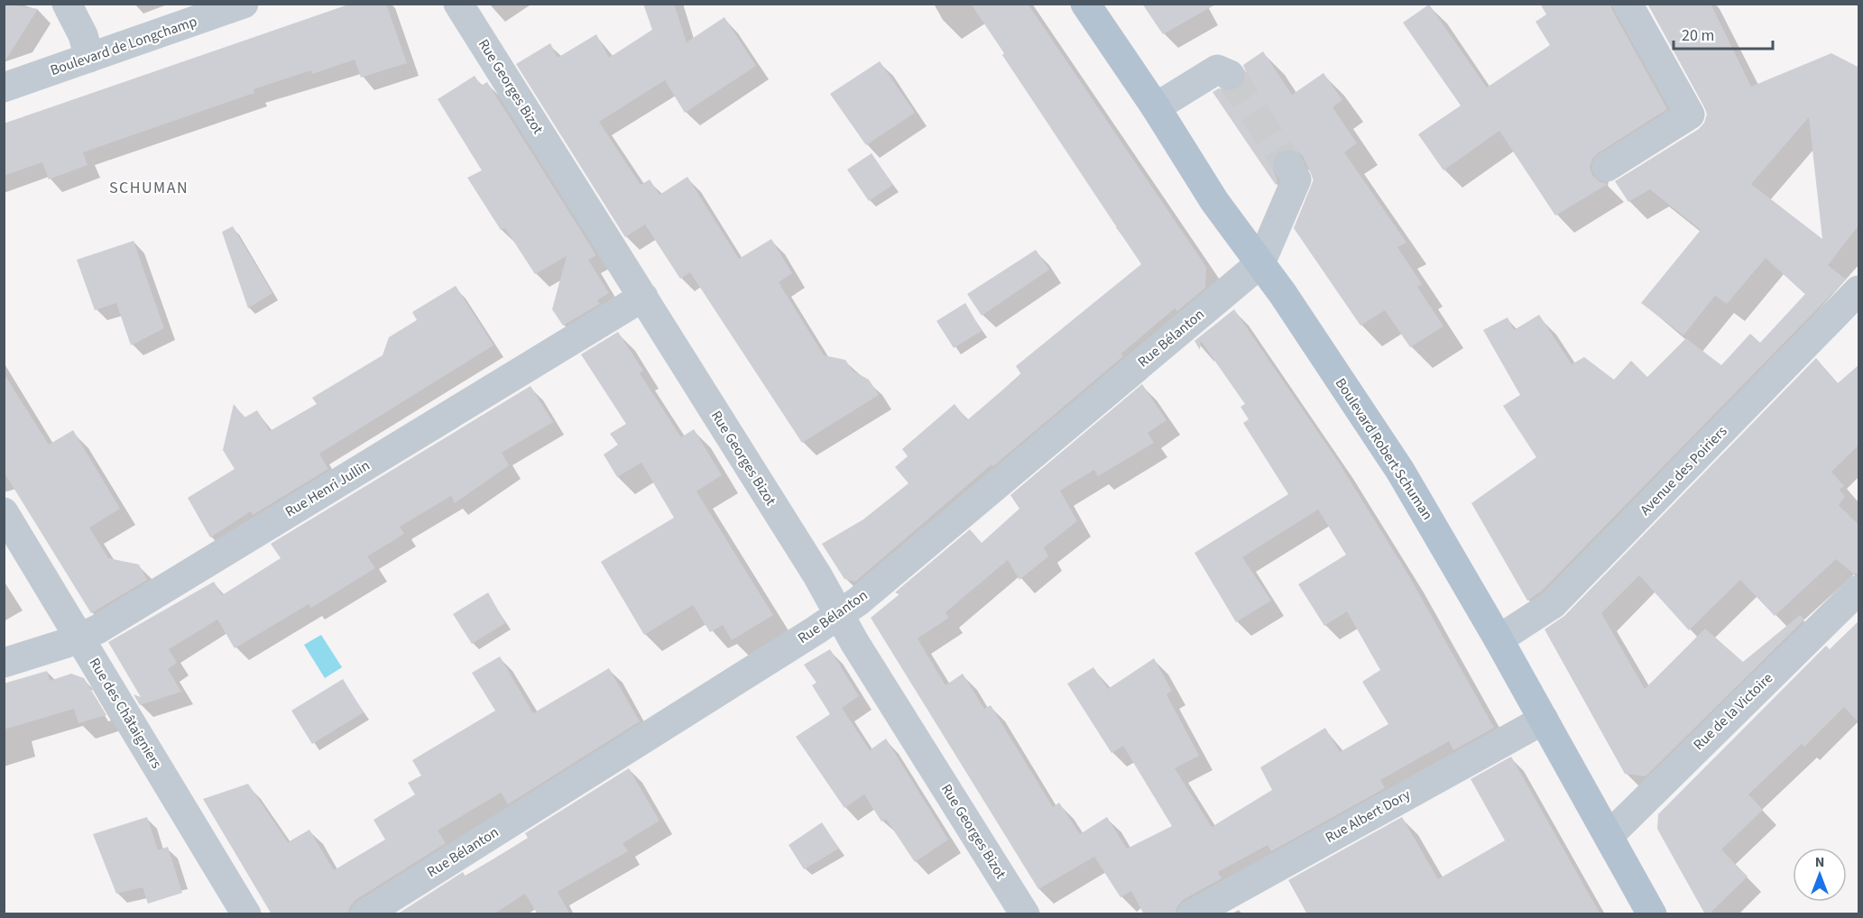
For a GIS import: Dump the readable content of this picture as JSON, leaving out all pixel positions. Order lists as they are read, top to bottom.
{
  "streets": {
    "main road": ["Boulevard Robert Schuman"],
    "street": [
      "Boulevard de Longchamp",
      "Rue Georges Bizot",
      "Rue Bélanton",
      "Avenue des Poiriers",
      "Rue Henri Jullin",
      "Rue de la Victoire",
      "Rue des Châtaigniers",
      "Rue Albert Dory"
    ]
  },
  "crossings": [
    ["Rue Georges Bizot", "Rue Bélanton"],
    ["Rue Georges Bizot", "Rue Henri Jullin"],
    ["Rue Bélanton", "Boulevard Robert Schuman"],
    ["Boulevard Robert Schuman", "Avenue des Poiriers"],
    ["Boulevard Robert Schuman", "Rue de la Victoire"],
    ["Boulevard Robert Schuman", "Rue Albert Dory"],
    ["Rue Henri Jullin", "Rue des Châtaigniers"]
  ],
  "districts": ["SCHUMAN"],
  "scale_bar": "20 m",
  "north": "top"
}
